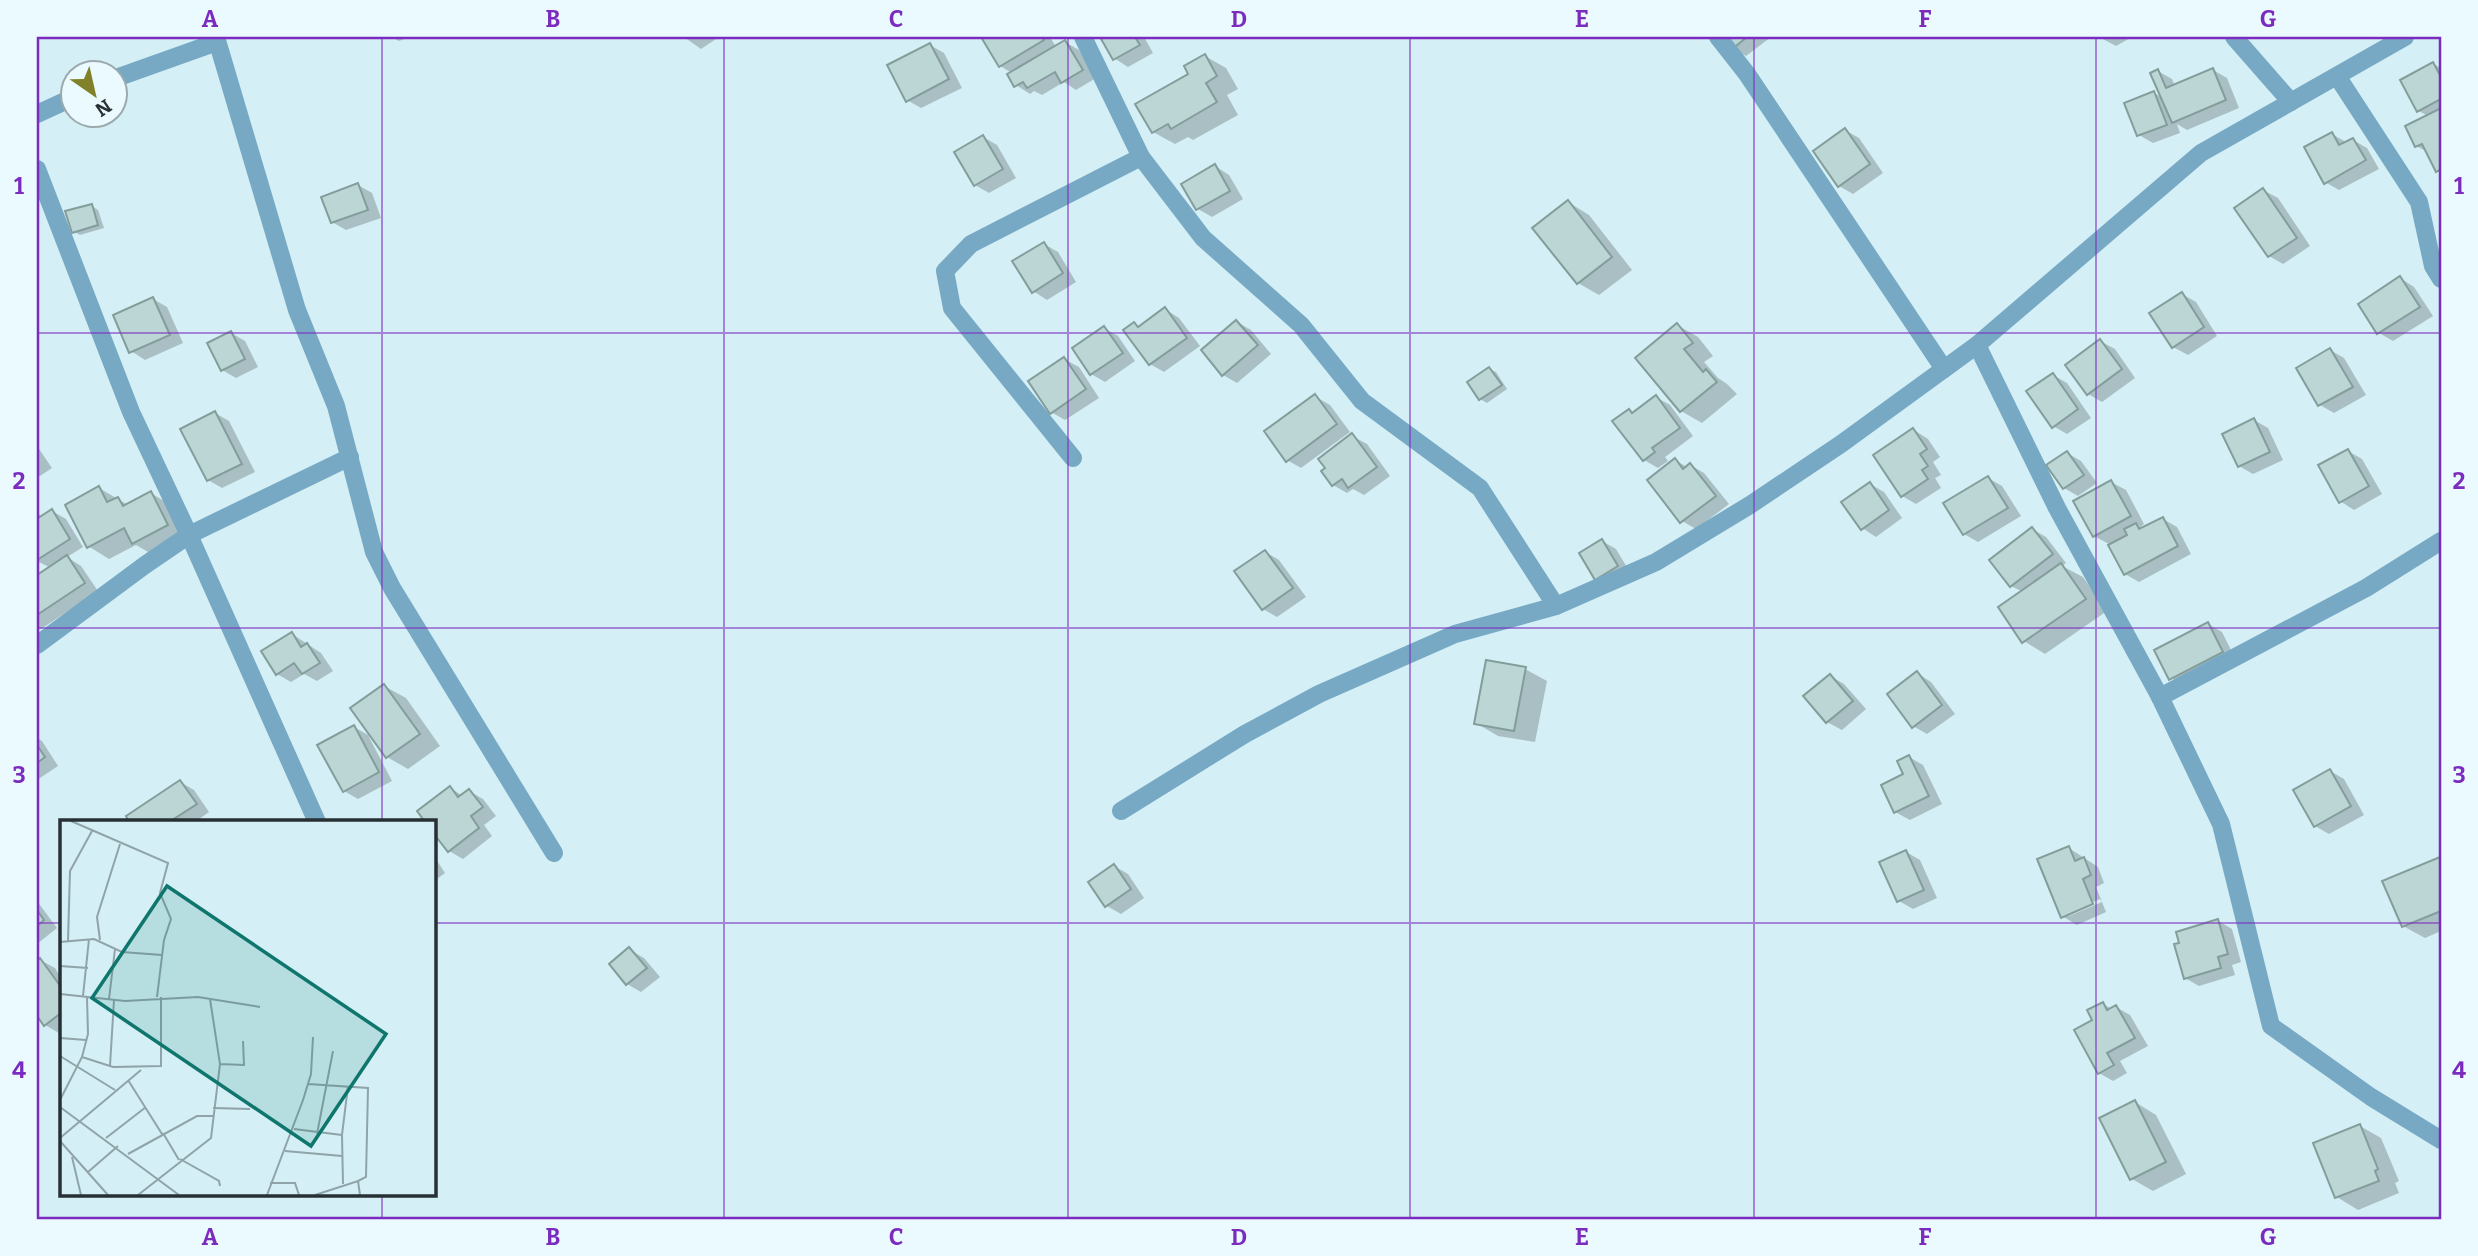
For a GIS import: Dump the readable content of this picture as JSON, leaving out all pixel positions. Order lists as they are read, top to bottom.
{
  "north": "bottom right",
  "grid": {
    "columns": [
      "A",
      "B",
      "C",
      "D",
      "E",
      "F",
      "G"
    ],
    "rows": [
      "1",
      "2",
      "3",
      "4"
    ]
  }
}
